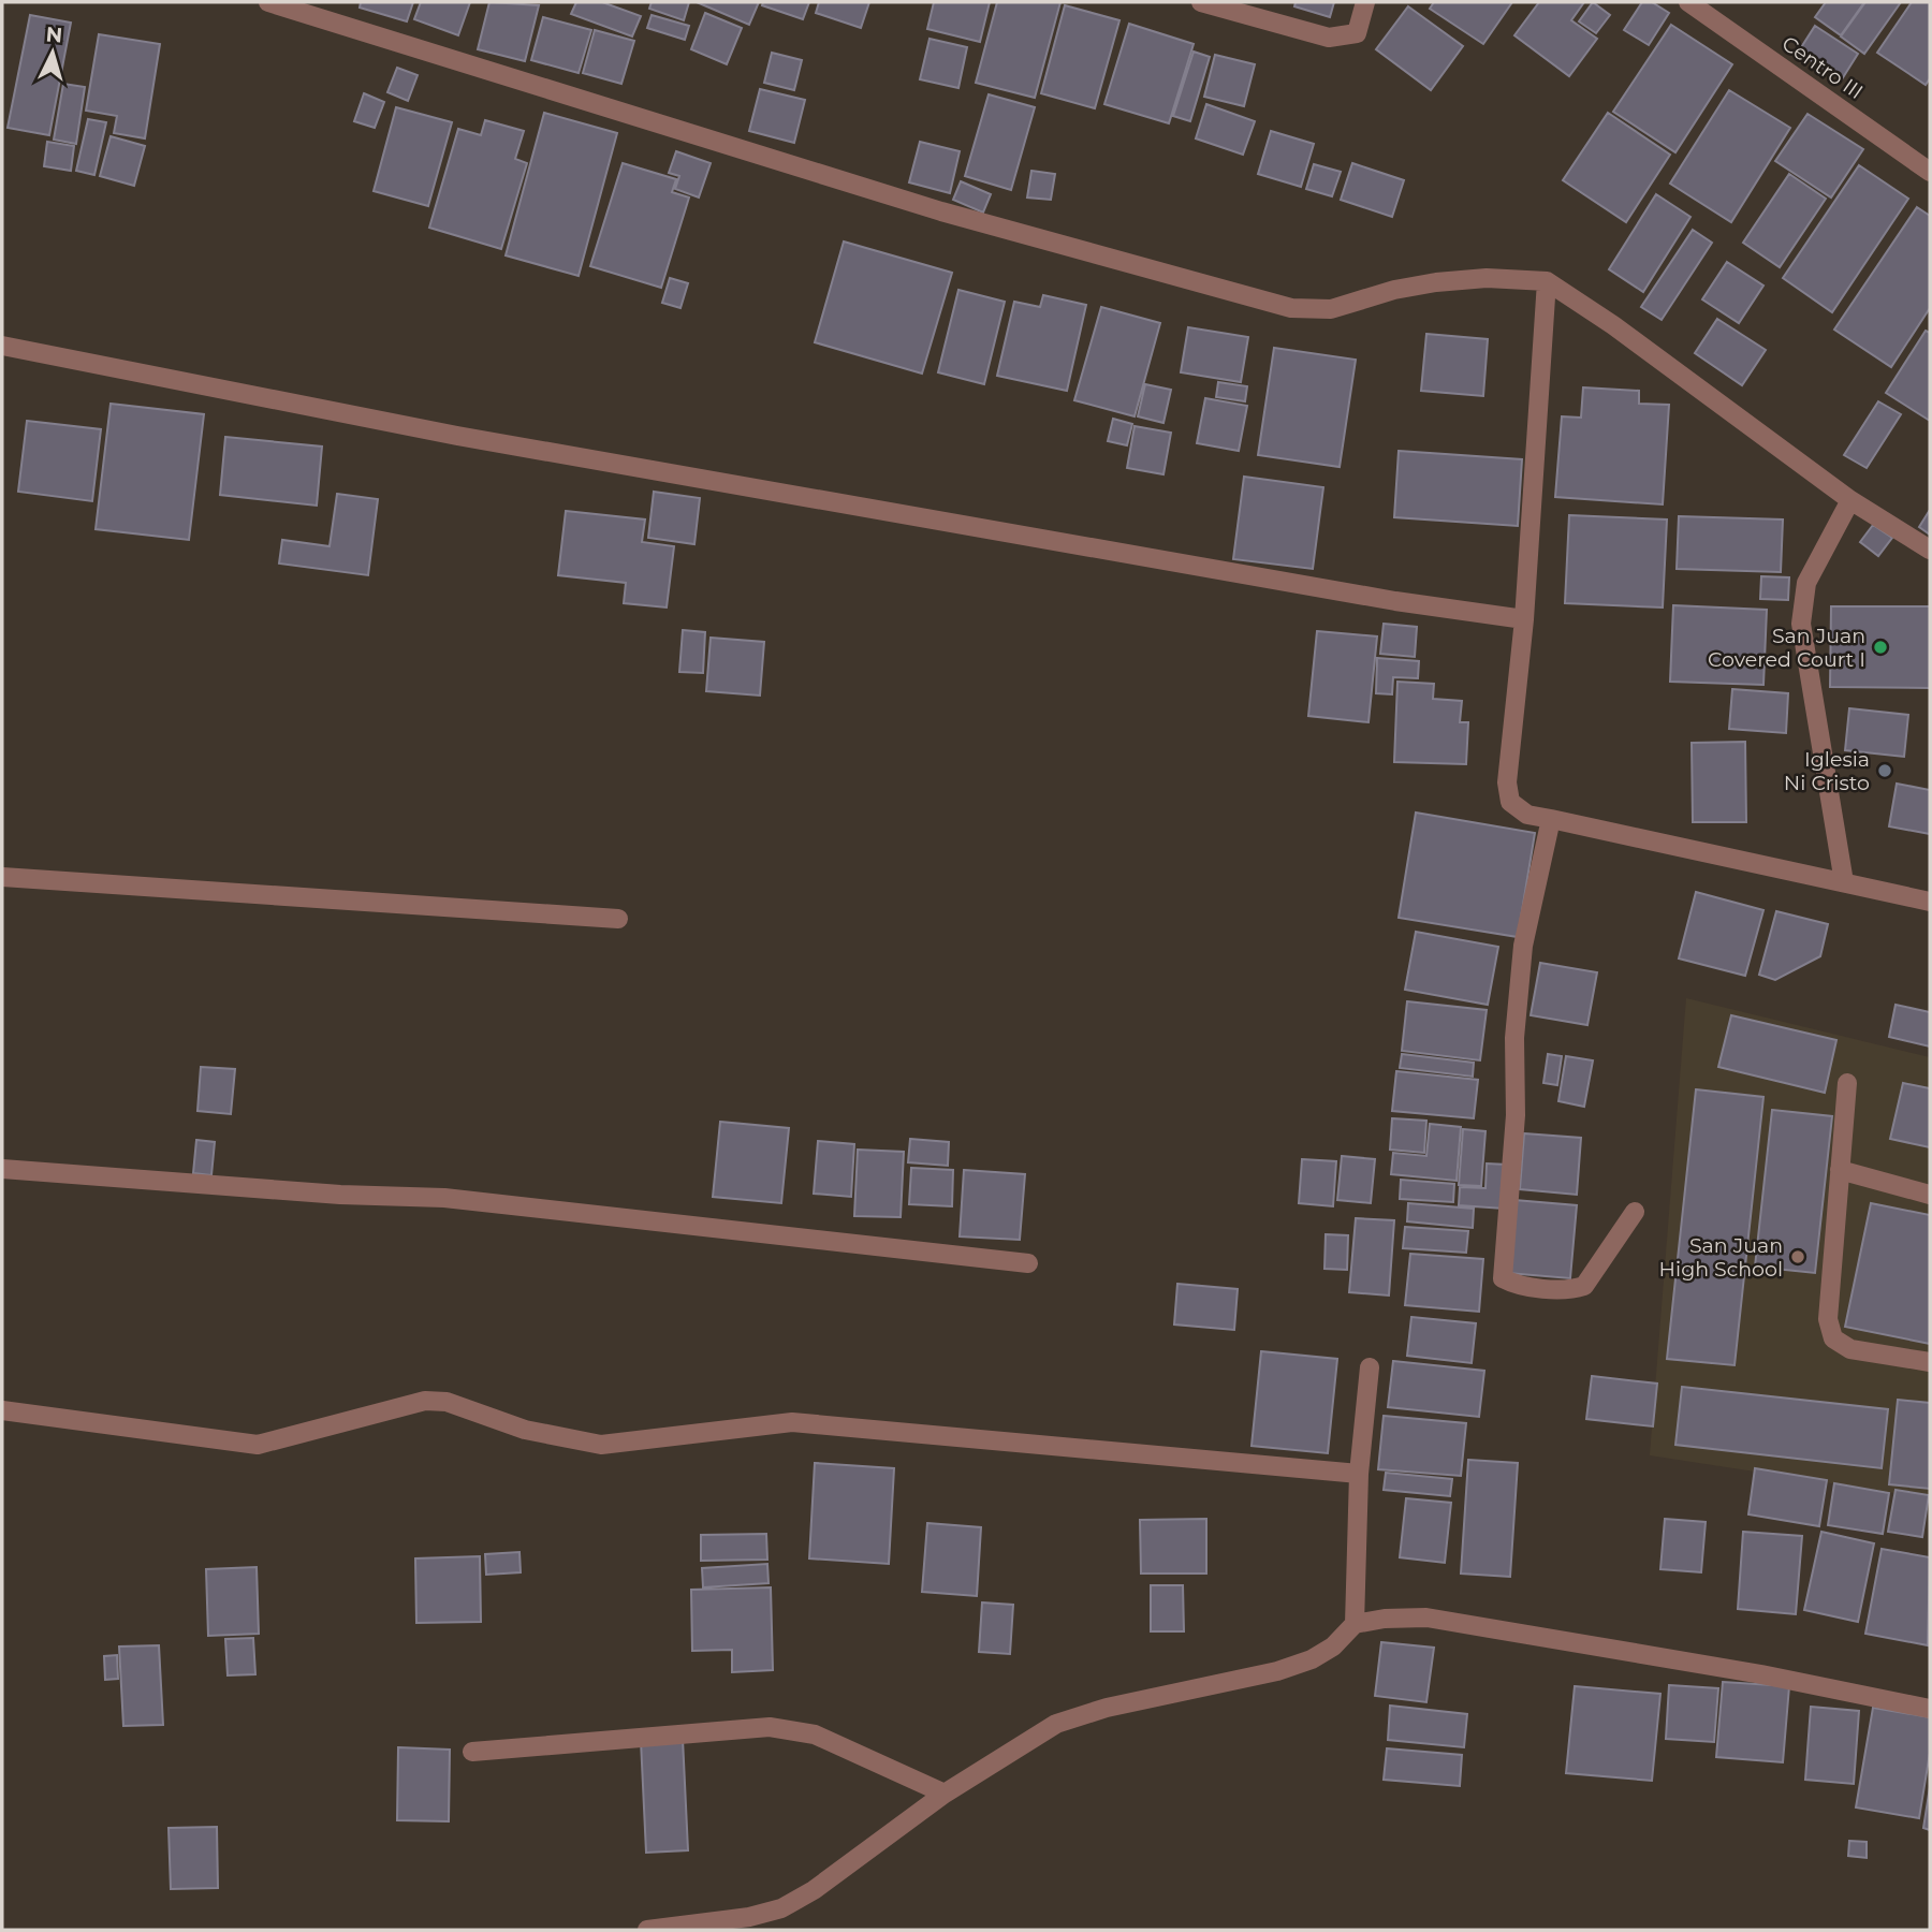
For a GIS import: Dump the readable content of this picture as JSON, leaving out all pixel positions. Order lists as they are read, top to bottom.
{
  "streets": {
    "street": ["Centro III"]
  },
  "places": ["San Juan Covered Court I", "Iglesia Ni Cristo", "San Juan High School"],
  "north": "top"
}
